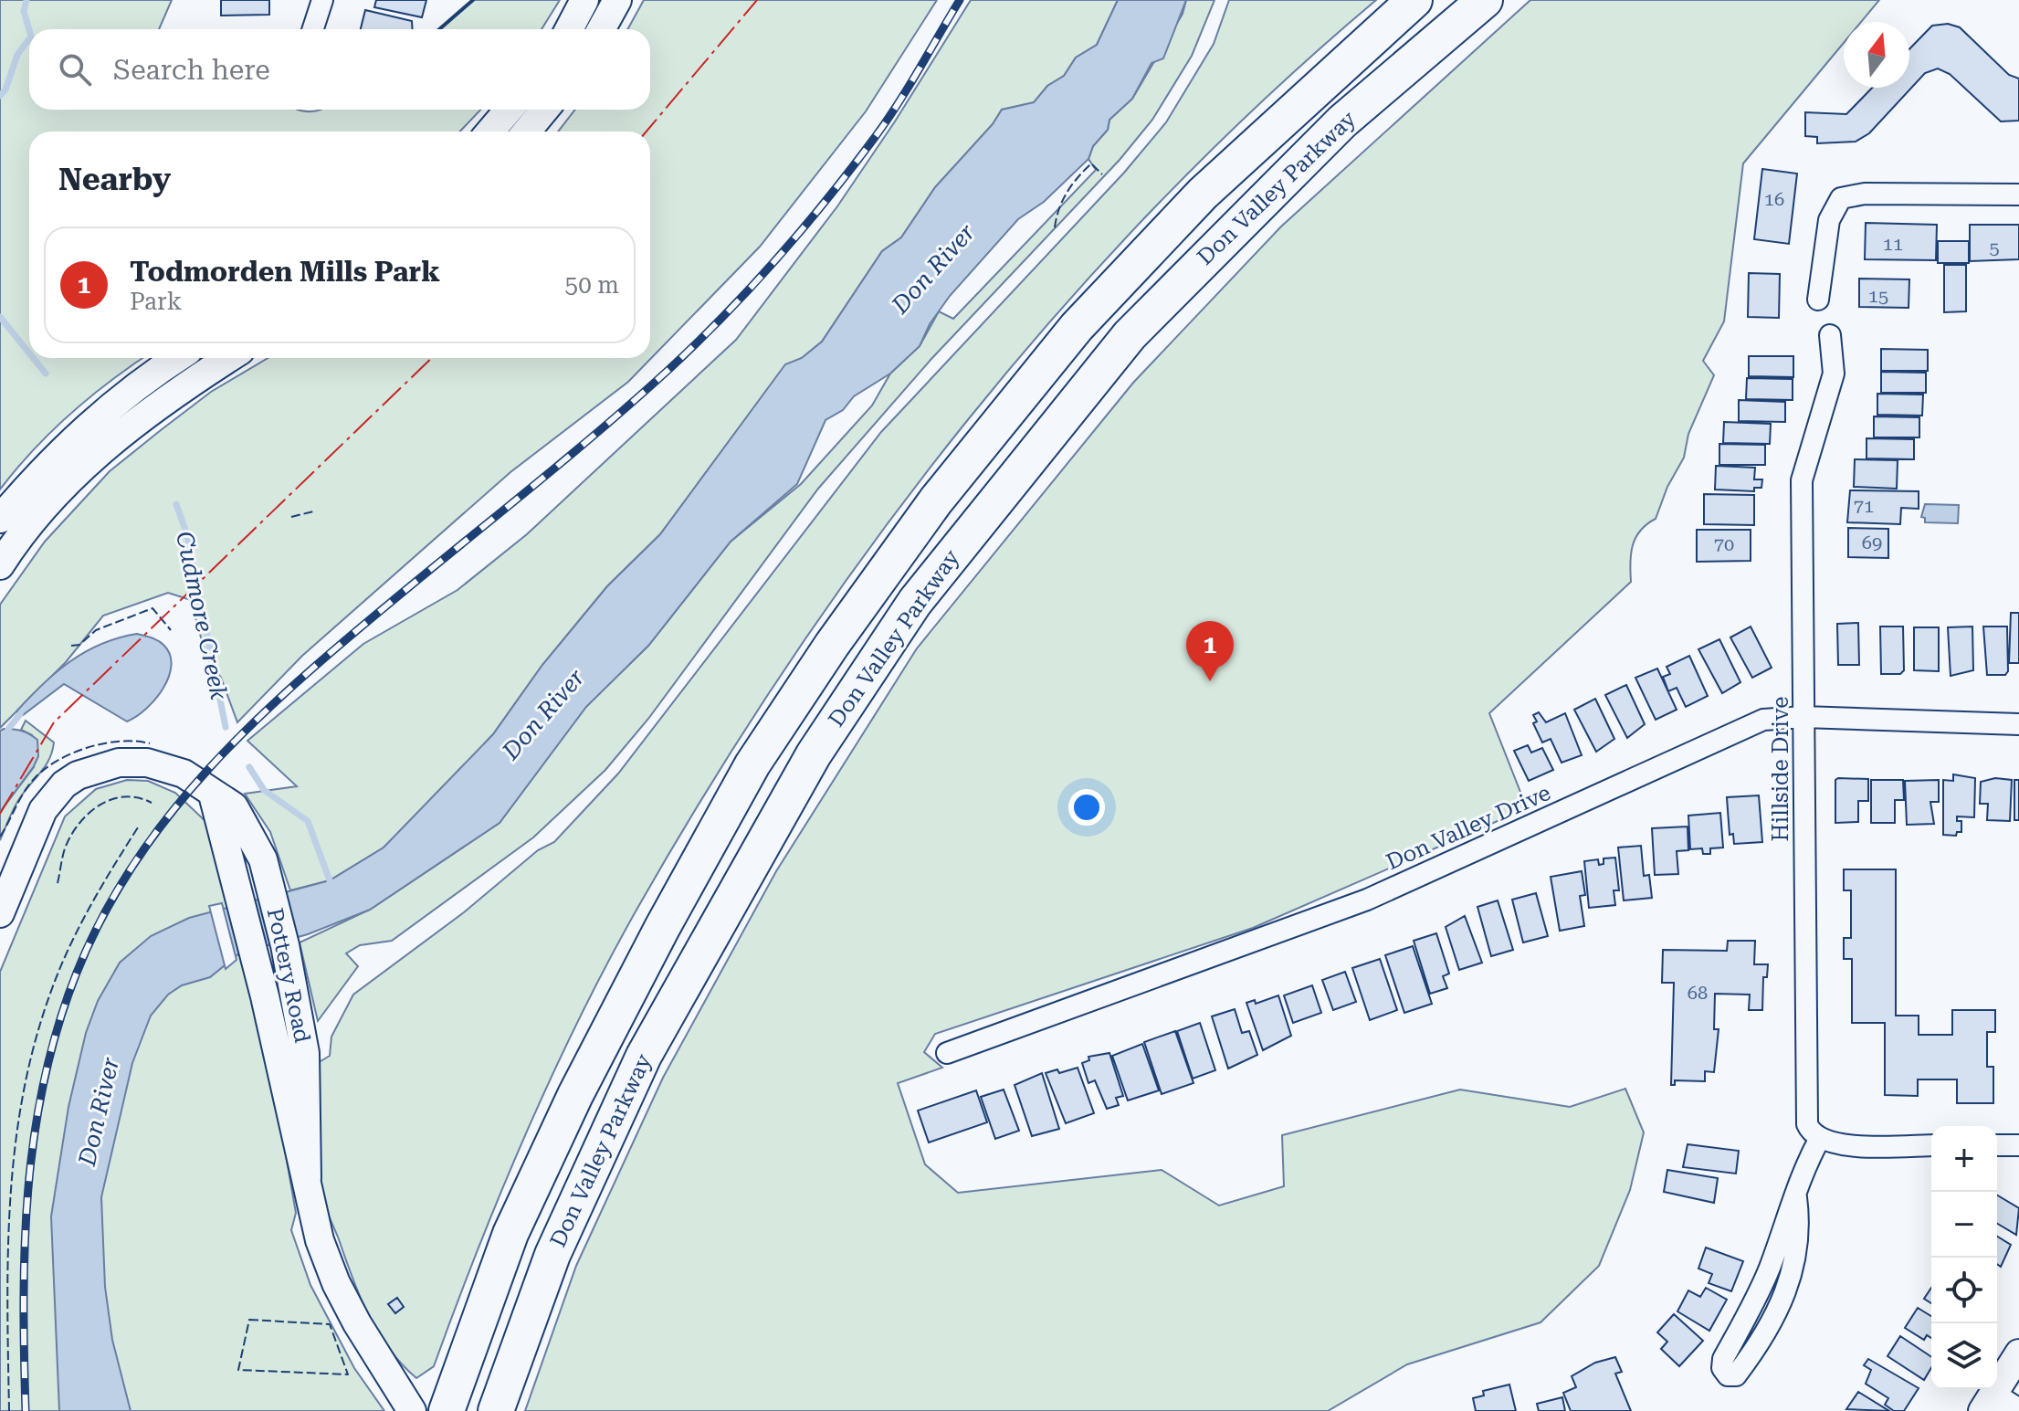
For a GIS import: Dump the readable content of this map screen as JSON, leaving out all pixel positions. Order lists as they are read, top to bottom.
{
  "streets": {
    "highway": ["Don Valley Parkway"],
    "street": ["Hillside Drive", "Don Valley Drive", "Pottery Road"]
  },
  "crossings": [
    ["Hillside Drive", "Don Valley Drive"]
  ],
  "water": ["Don River", "Cudmore Creek"],
  "house_numbers": [
    "16",
    "11",
    "5",
    "15",
    "71",
    "69",
    "70",
    "68"
  ],
  "north": "top",
  "page": {
    "search": "Search here",
    "heading": "Nearby",
    "list": [
      {
        "mark": "1",
        "name": "Todmorden Mills Park",
        "note": "Park",
        "value": "50 m"
      }
    ],
    "pins": "1",
    "map_buttons": ["+", "−"]
  }
}
